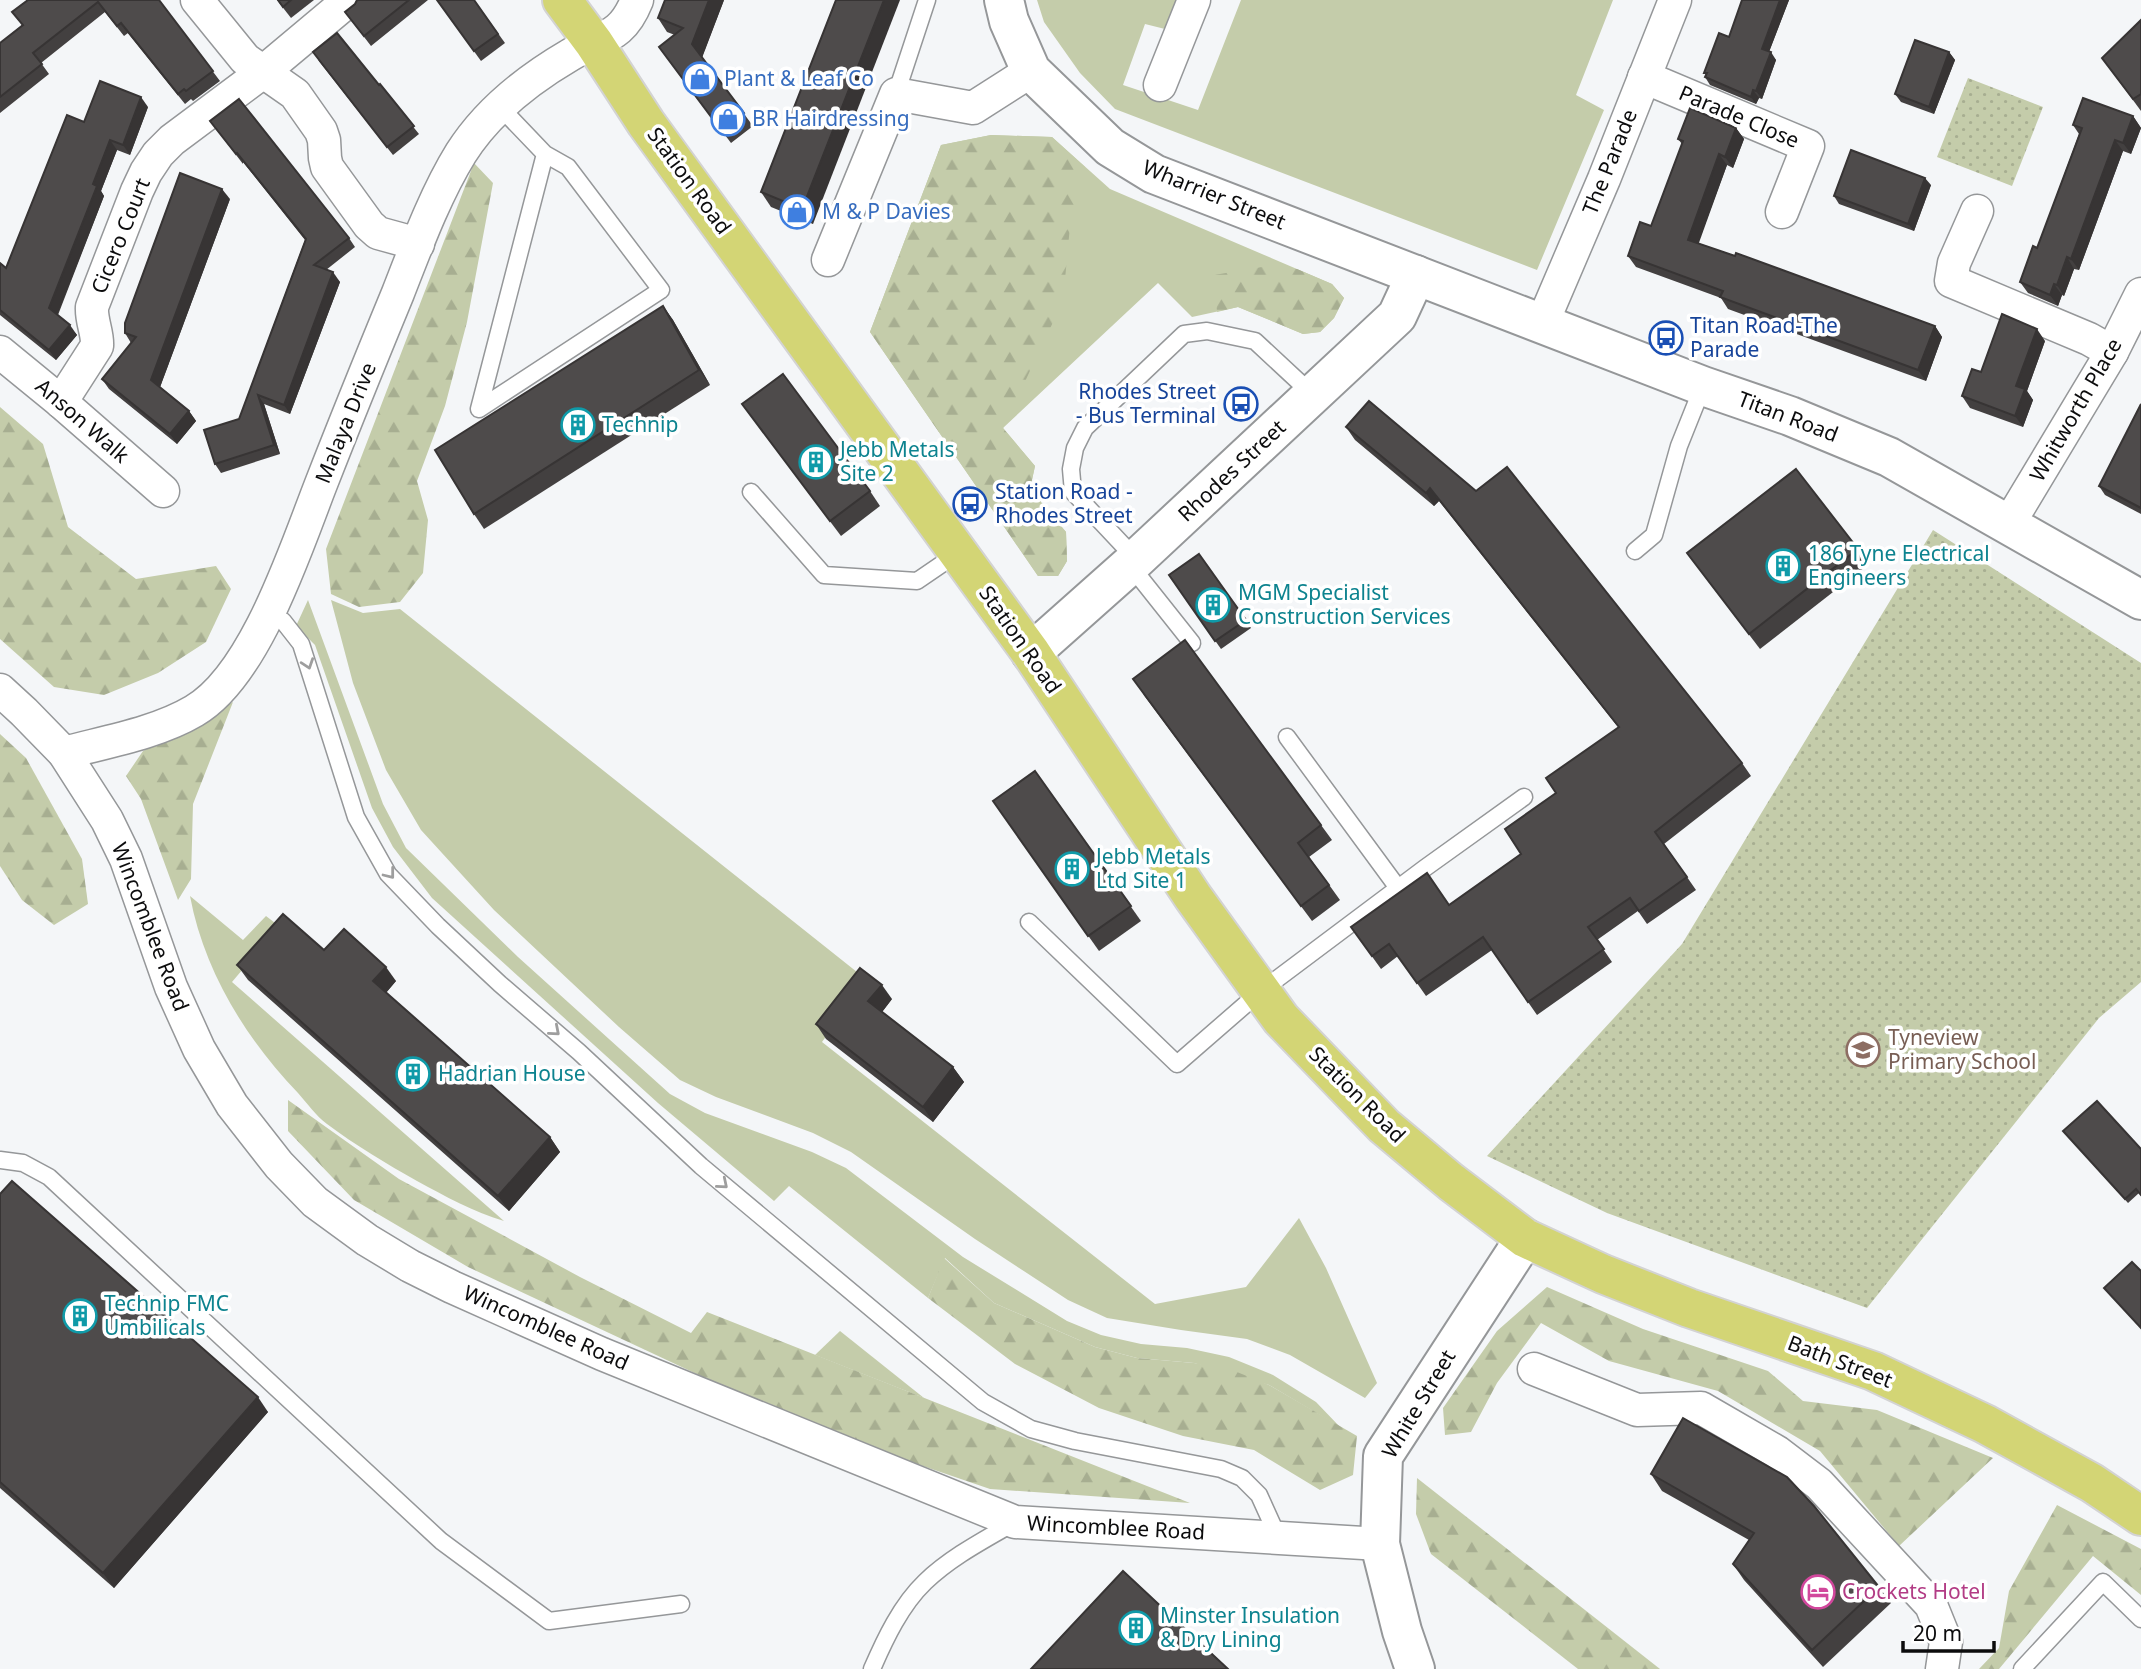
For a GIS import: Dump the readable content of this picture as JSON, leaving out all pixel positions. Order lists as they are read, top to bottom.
{
  "streets": {
    "main road": ["Station Road", "Bath Street"],
    "street": [
      "Parade Close",
      "The Parade",
      "Wharrier Street",
      "Cicero Court",
      "Whitworth Place",
      "Titan Road",
      "Anson Walk",
      "Malaya Drive",
      "Rhodes Street",
      "Wincomblee Road",
      "White Street"
    ]
  },
  "crossings": [
    ["Parade Close", "The Parade"],
    ["The Parade", "Titan Road"],
    ["Station Road", "Malaya Drive"],
    ["Station Road", "Rhodes Street"],
    ["Station Road", "Bath Street"],
    ["Station Road", "White Street"],
    ["Wharrier Street", "Titan Road"],
    ["Wharrier Street", "Rhodes Street"],
    ["Cicero Court", "Anson Walk"],
    ["Whitworth Place", "Titan Road"],
    ["Titan Road", "Rhodes Street"],
    ["Malaya Drive", "Wincomblee Road"],
    ["Wincomblee Road", "White Street"],
    ["Bath Street", "White Street"]
  ],
  "places": {
    "shop": ["Plant & Leaf Co", "BR Hairdressing", "M & P Davies"],
    "bus stop": ["Titan Road-The Parade", "Rhodes Street - Bus Terminal", "Station Road - Rhodes Street"],
    "building": [
      "Technip",
      "Jebb Metals Site 2",
      "186 Tyne Electrical Engineers",
      "MGM Specialist Construction Services",
      "Jebb Metals Ltd Site 1",
      "Hadrian House",
      "Technip FMC Umbilicals",
      "Minster Insulation & Dry Lining"
    ],
    "school or university": ["Tyneview Primary School"],
    "hotel": ["Crockets Hotel"]
  },
  "scale_bar": "20 m"
}
